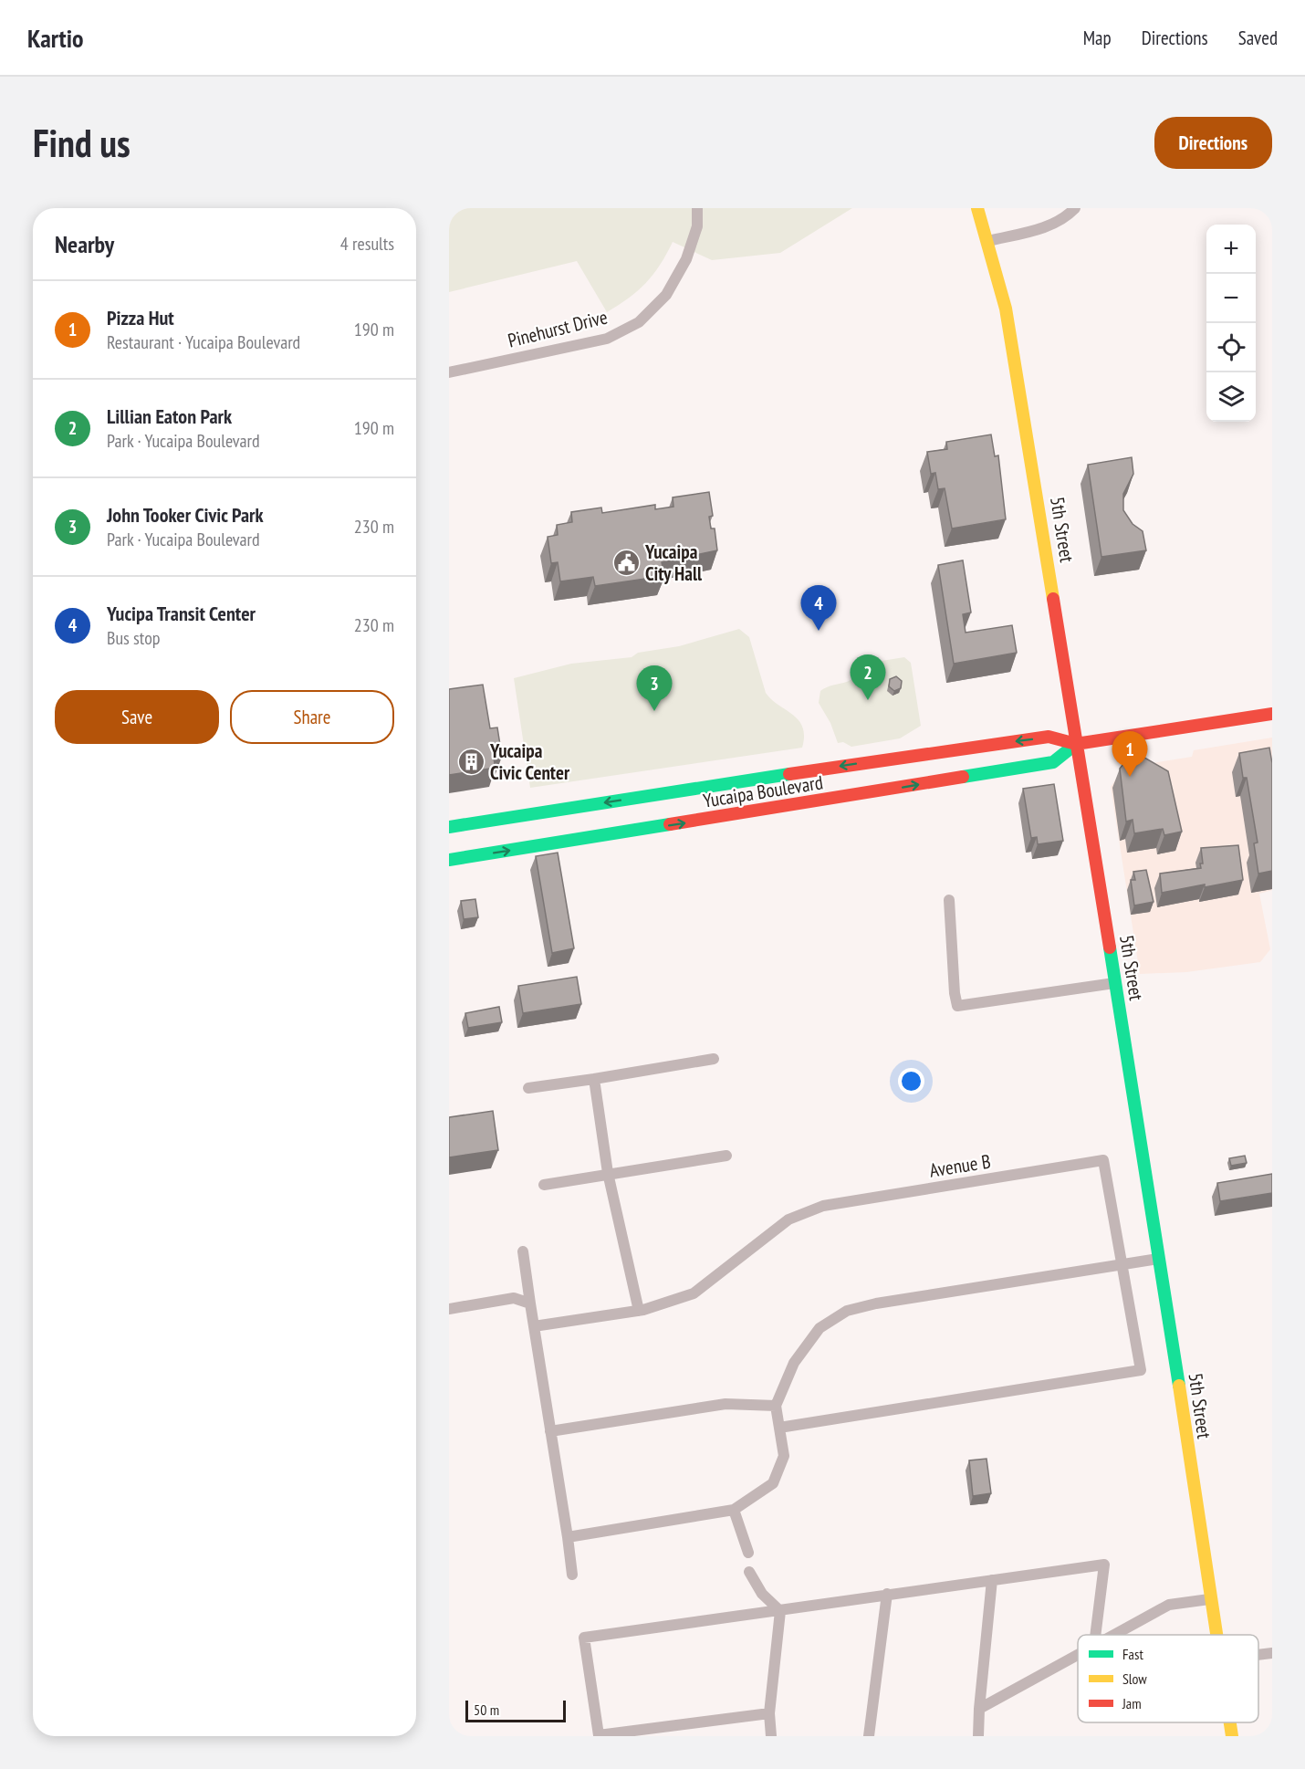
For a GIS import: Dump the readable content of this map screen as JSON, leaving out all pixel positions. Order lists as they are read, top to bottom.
{
  "streets": {
    "main road": ["5th Street", "Yucaipa Boulevard"],
    "street": ["Pinehurst Drive", "Avenue B"]
  },
  "crossings": [
    ["5th Street", "Yucaipa Boulevard"]
  ],
  "places": {
    "public building": ["Yucaipa City Hall"],
    "building": ["Yucaipa Civic Center"]
  },
  "legend": ["Fast", "Slow", "Jam"],
  "scale_bar": "50 m",
  "page": {
    "header": "Kartio",
    "nav": ["Map", "Directions", "Saved"],
    "buttons": [
      "Directions",
      ["Save", "Share"]
    ],
    "title": "Find us",
    "heading": ["Nearby", "4 results"],
    "map_buttons": ["+", "−"],
    "list": [
      {
        "mark": "1",
        "name": "Pizza Hut",
        "note": "Restaurant · Yucaipa Boulevard",
        "value": "190 m"
      },
      {
        "mark": "2",
        "name": "Lillian Eaton Park",
        "note": "Park · Yucaipa Boulevard",
        "value": "190 m"
      },
      {
        "mark": "3",
        "name": "John Tooker Civic Park",
        "note": "Park · Yucaipa Boulevard",
        "value": "230 m"
      },
      {
        "mark": "4",
        "name": "Yucipa Transit Center",
        "note": "Bus stop",
        "value": "230 m"
      }
    ],
    "pins": [
      "4",
      "2",
      "3",
      "1"
    ],
    "scale": "50 m"
  }
}
